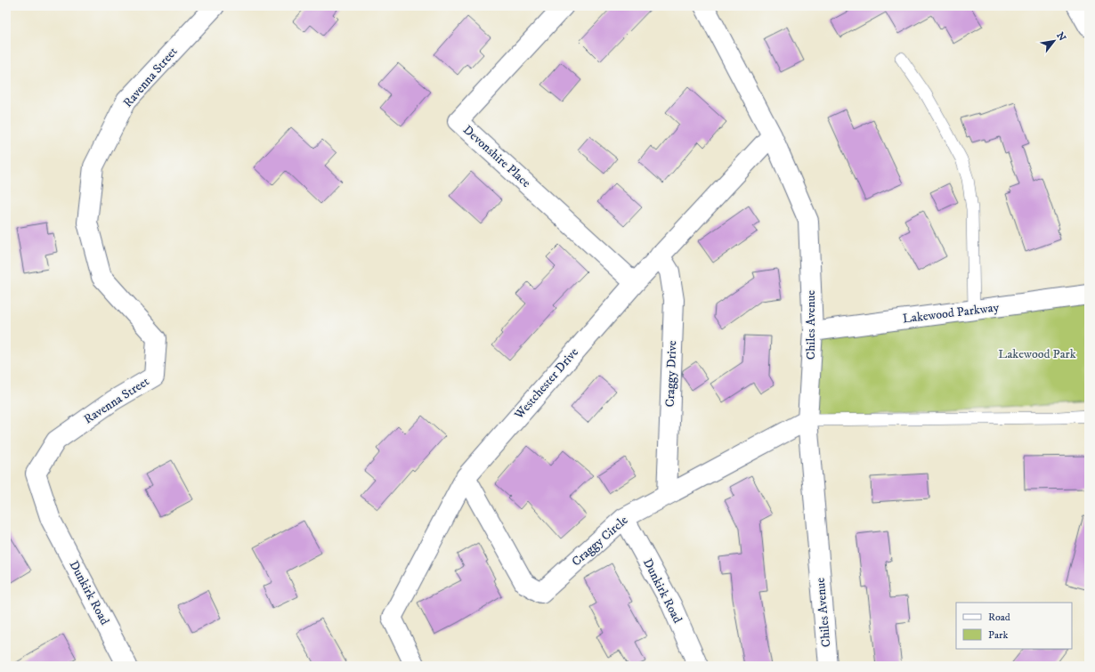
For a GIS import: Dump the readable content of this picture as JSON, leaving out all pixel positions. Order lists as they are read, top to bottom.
{
  "streets": {
    "street": [
      "Ravenna Street",
      "Devonshire Place",
      "Lakewood Parkway",
      "Chiles Avenue",
      "Craggy Drive",
      "Westchester Drive",
      "Craggy Circle",
      "Dunkirk Road"
    ]
  },
  "crossings": [
    ["Ravenna Street", "Dunkirk Road"],
    ["Devonshire Place", "Westchester Drive"],
    ["Lakewood Parkway", "Chiles Avenue"],
    ["Chiles Avenue", "Westchester Drive"],
    ["Chiles Avenue", "Craggy Circle"],
    ["Craggy Drive", "Westchester Drive"],
    ["Craggy Drive", "Craggy Circle"],
    ["Westchester Drive", "Craggy Circle"],
    ["Craggy Circle", "Dunkirk Road"]
  ],
  "parks": ["Lakewood Park"],
  "legend": ["Road", "Park"],
  "north": "top right"
}
